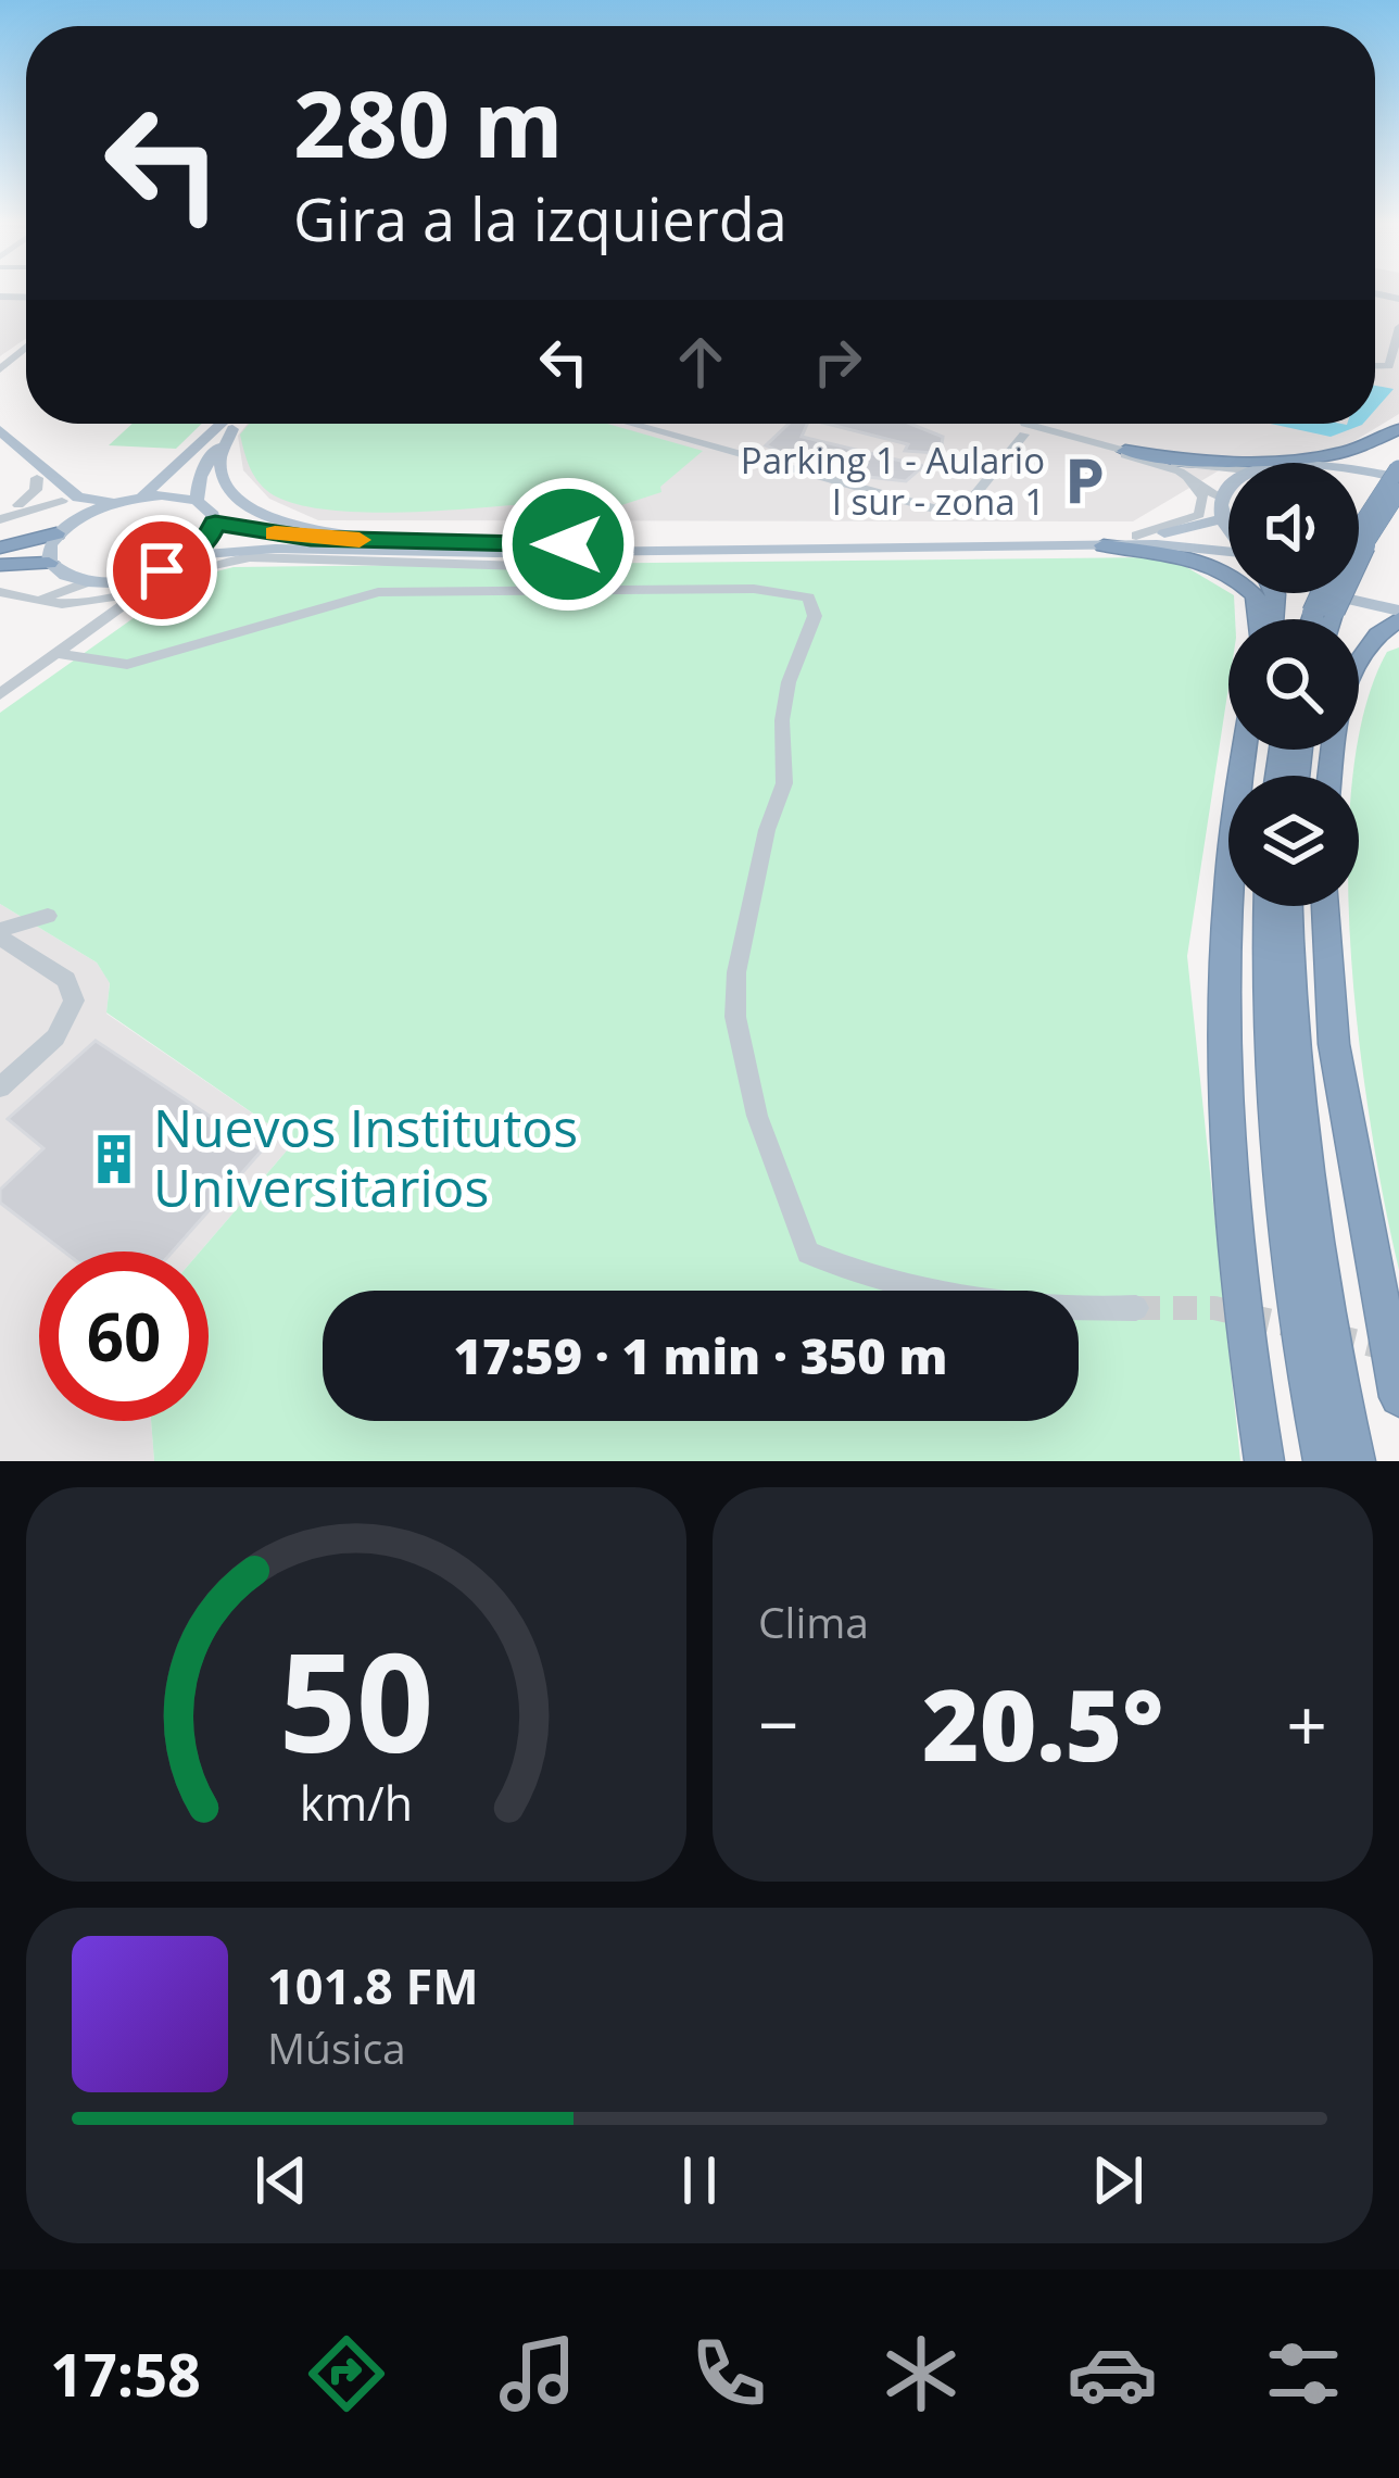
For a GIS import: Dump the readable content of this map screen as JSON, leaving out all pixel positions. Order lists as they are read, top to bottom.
{
  "places": {
    "parking": ["Parking 1 - Aulario I sur - zona 1"],
    "building": ["Nuevos Institutos Universitarios"]
  },
  "page": {
    "turn": ["280 m", "Gira a la izquierda"],
    "limit": "60",
    "trip": "17:59 · 1 min · 350 m",
    "tile": "Clima",
    "heat": ["−", "20.5°", "+"],
    "song": ["101.8 FM", "Música"],
    "tabs": "17:58",
    "gauge": ["50", "km/h"]
  }
}
